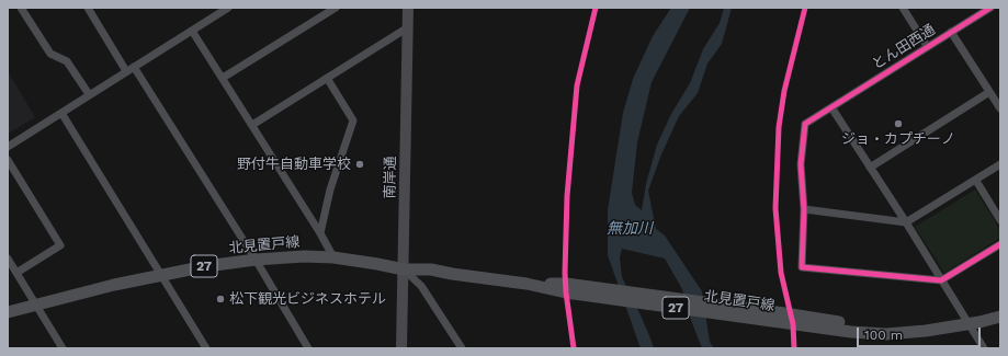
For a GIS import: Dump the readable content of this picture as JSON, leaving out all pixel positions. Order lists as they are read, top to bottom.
{
  "streets": {
    "main road": ["南岸通", "北見置戸線", "27"],
    "street": ["とん田西通"]
  },
  "crossings": [
    ["南岸通", "北見置戸線"]
  ],
  "water": ["無加川"],
  "places": ["ジョ・カプチーノ", "野付牛自動車学校", "松下観光ビジネスホテル"],
  "scale_bar": "100 m"
}
